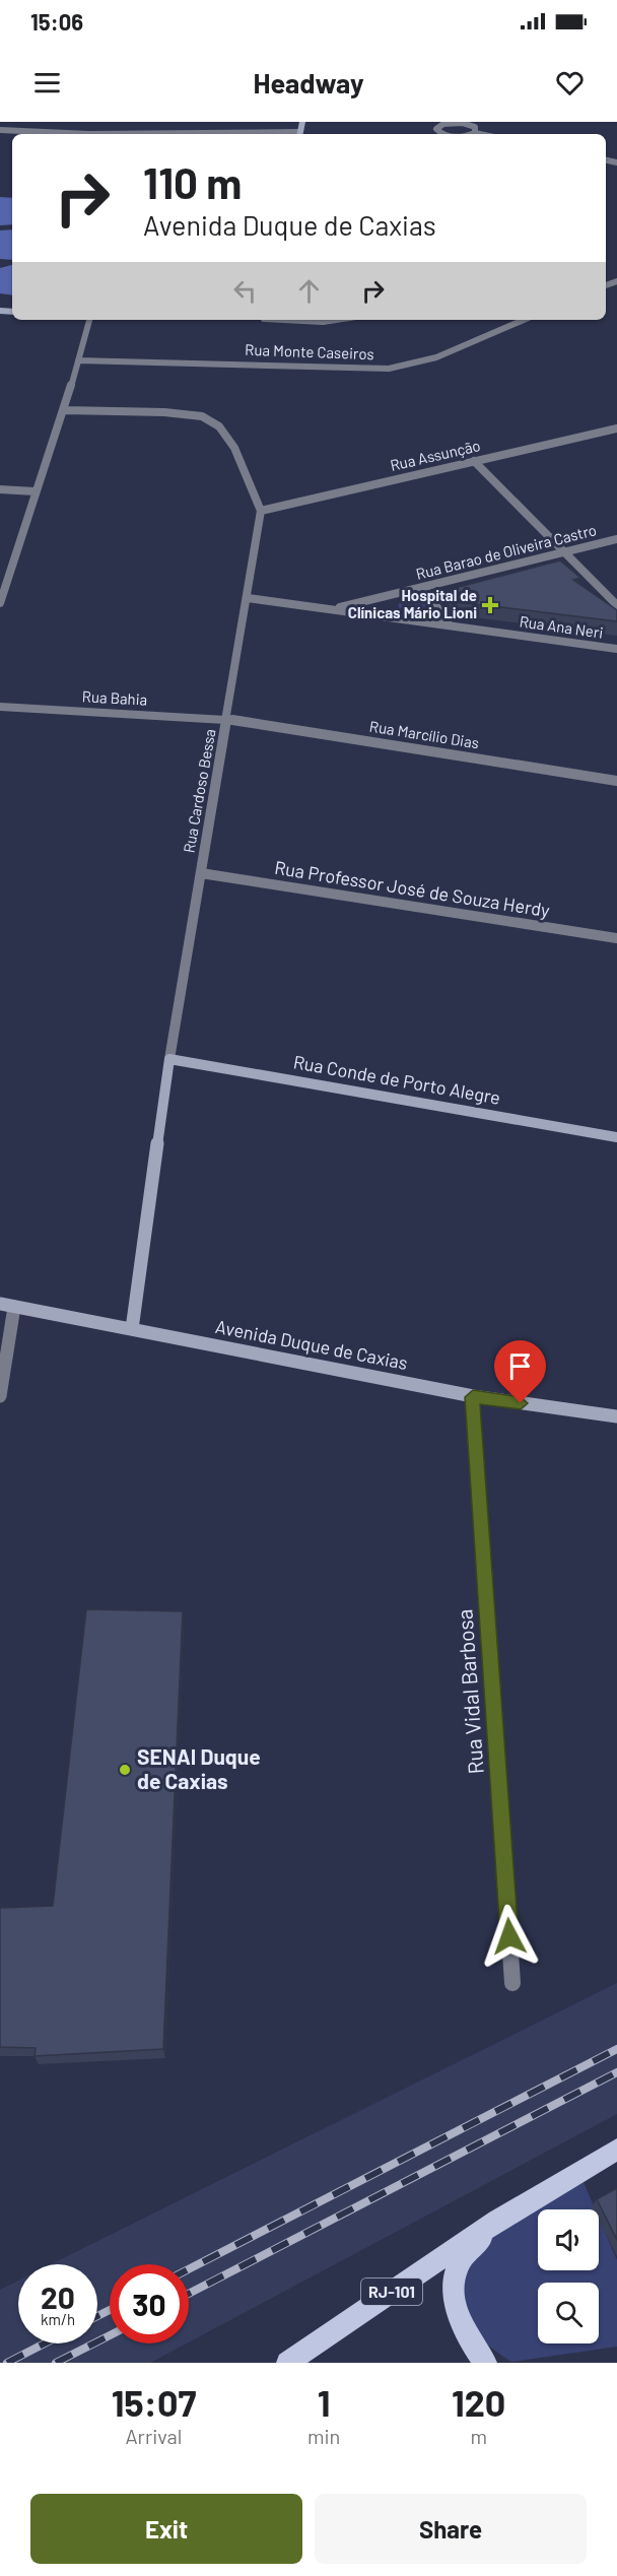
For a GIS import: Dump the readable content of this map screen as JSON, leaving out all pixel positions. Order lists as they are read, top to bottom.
{
  "streets": {
    "main road": [
      "Rua Cardoso Bessa",
      "Rua Conde de Porto Alegre",
      "Avenida Duque de Caxias",
      "RJ-101"
    ],
    "street": [
      "Rua Monte Caseiros",
      "Rua Assunção",
      "Rua Barao de Oliveira Castro",
      "Rua Ana Neri",
      "Rua Bahia",
      "Rua Marcílio Dias",
      "Rua Professor José de Souza Herdy",
      "Rua Vidal Barbosa"
    ]
  },
  "crossings": [
    ["Rua Assunção", "Rua Cardoso Bessa"],
    ["Rua Barao de Oliveira Castro", "Rua Ana Neri"],
    ["Rua Ana Neri", "Rua Cardoso Bessa"],
    ["Rua Bahia", "Rua Marcílio Dias"],
    ["Rua Bahia", "Rua Cardoso Bessa"],
    ["Rua Marcílio Dias", "Rua Cardoso Bessa"],
    ["Rua Cardoso Bessa", "Rua Professor José de Souza Herdy"],
    ["Rua Cardoso Bessa", "Rua Conde de Porto Alegre"],
    ["Rua Cardoso Bessa", "Avenida Duque de Caxias"],
    ["Avenida Duque de Caxias", "Rua Vidal Barbosa"]
  ],
  "places": {
    "health": ["Hospital de Clínicas Mário Lioni"],
    "other": ["SENAI Duque de Caxias"]
  },
  "page": {
    "status": "15:06",
    "header": "Headway",
    "turn": ["110 m", "Avenida Duque de Caxias"],
    "speed": "20 km/h",
    "limit": "30",
    "eta": [
      "15:07",
      "Arrival",
      "1",
      "min",
      "120",
      "m"
    ],
    "buttons": ["Exit", "Share"]
  }
}
